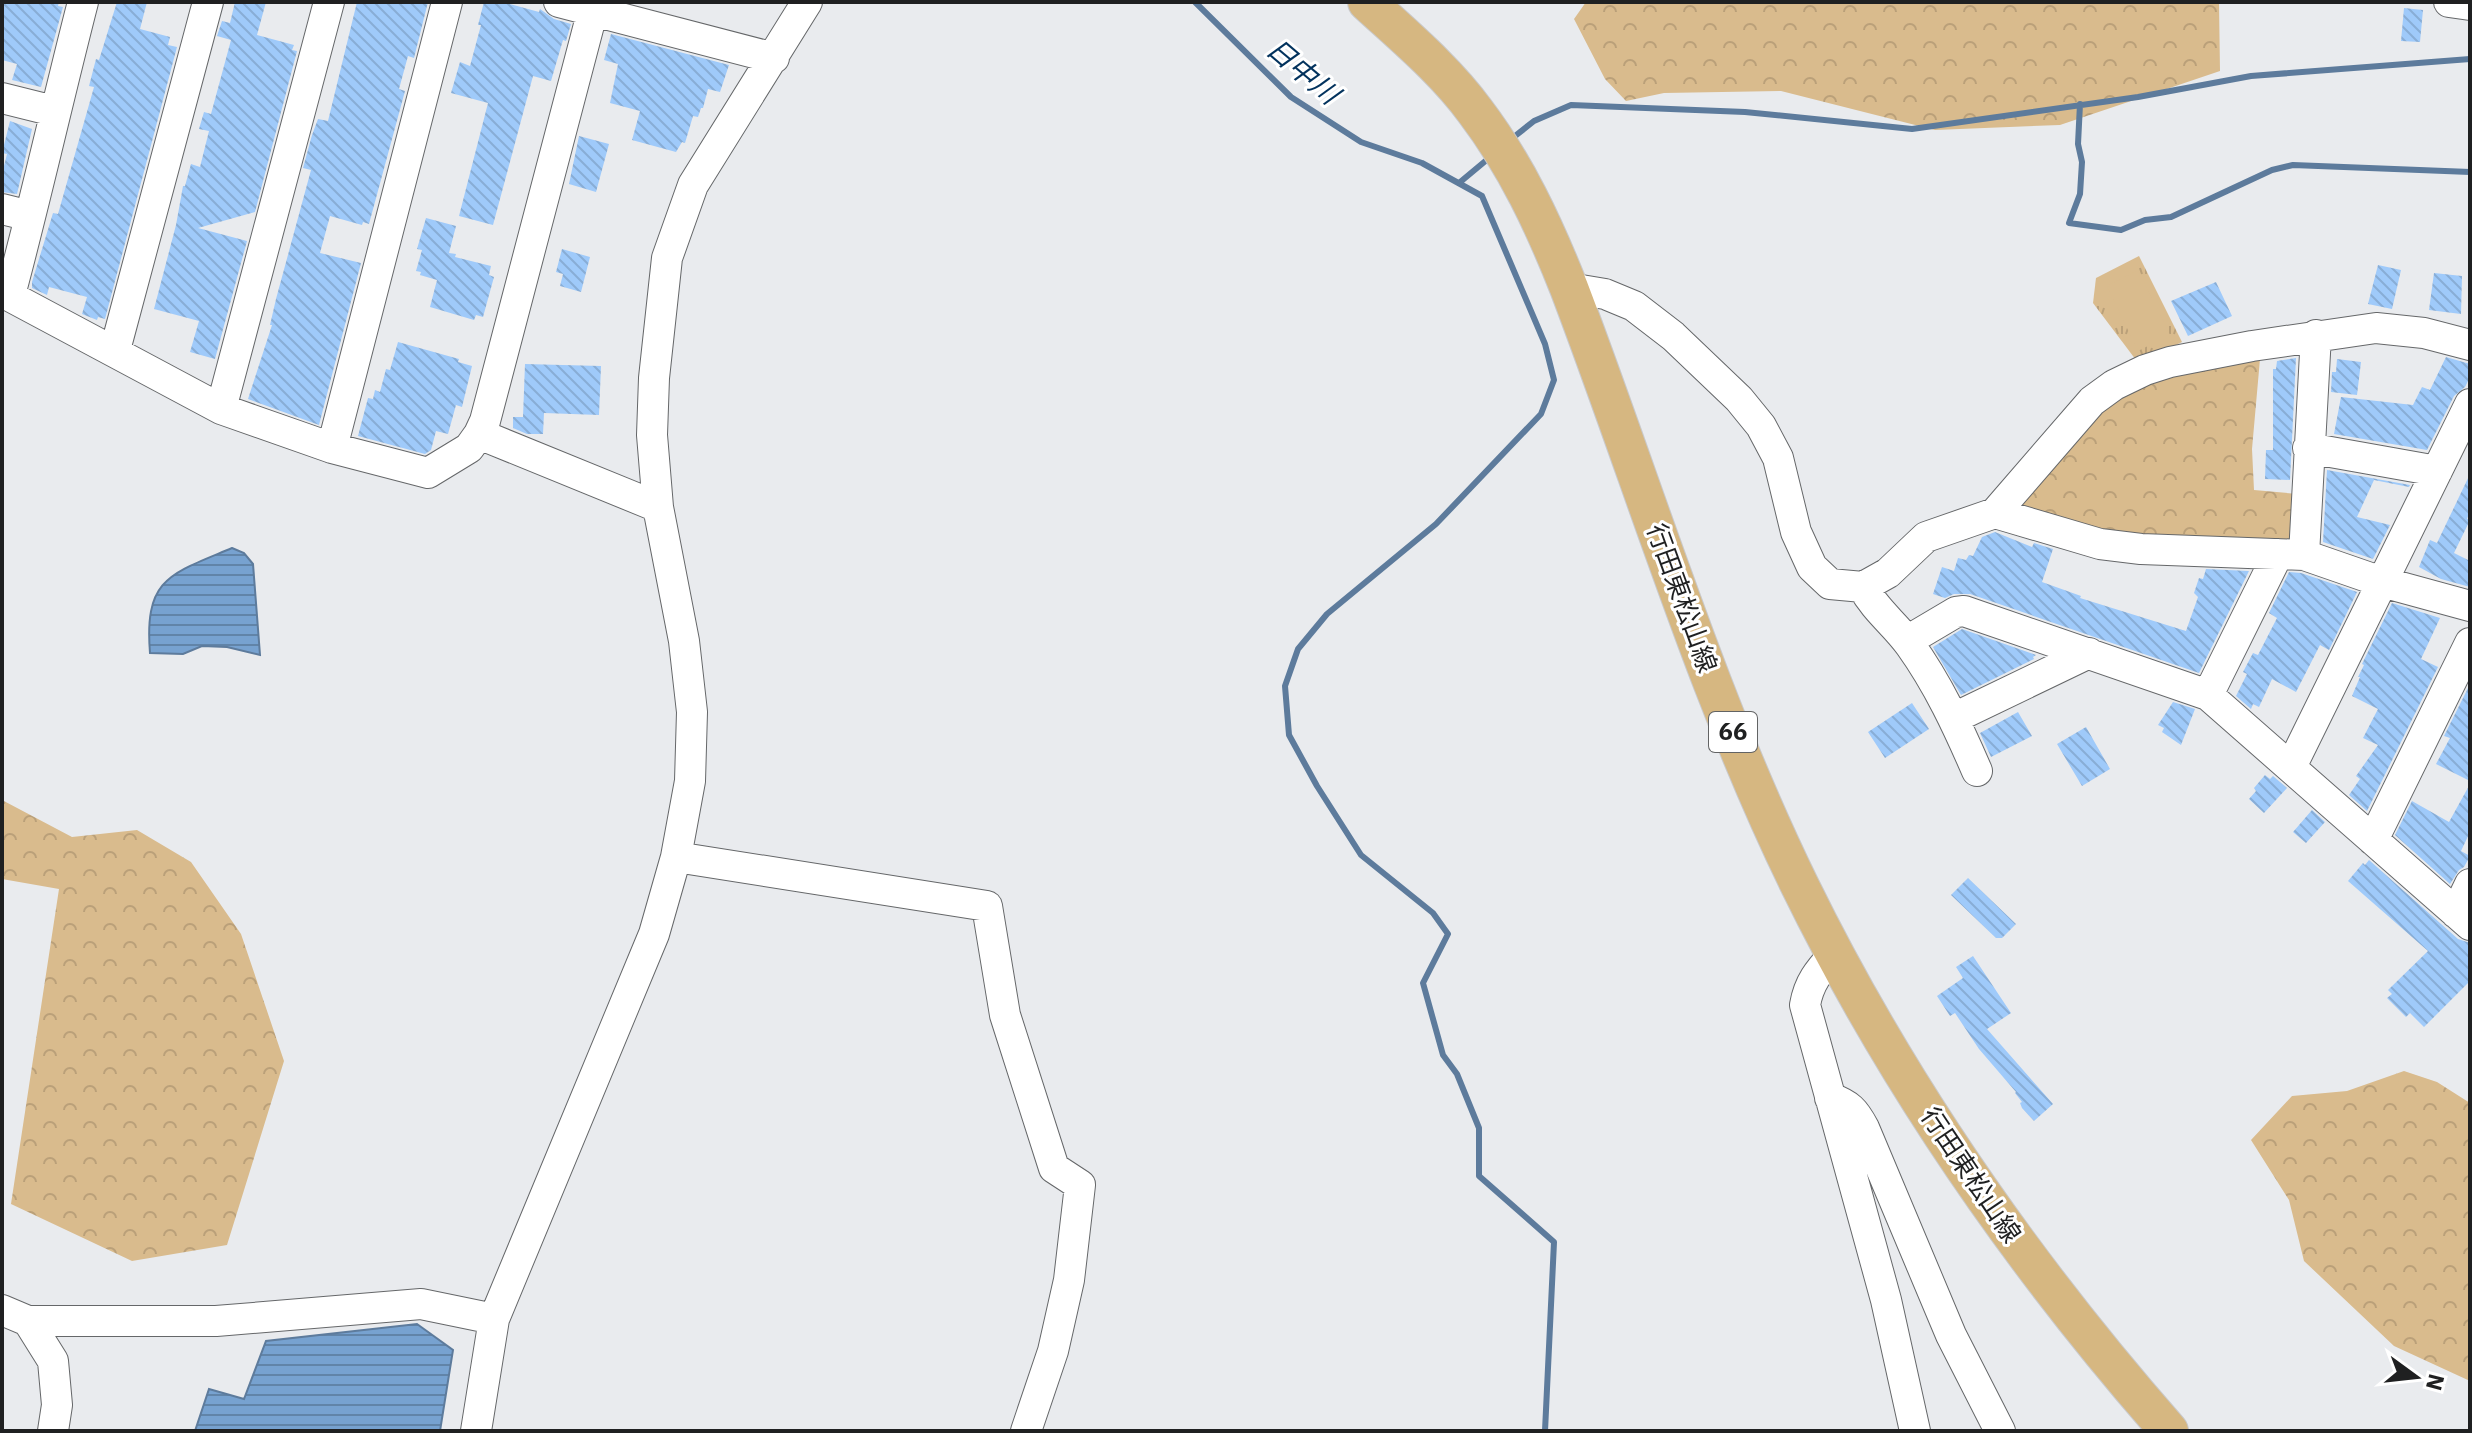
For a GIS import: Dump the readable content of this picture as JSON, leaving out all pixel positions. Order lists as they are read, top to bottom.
{
  "streets": {
    "main road": ["行田東松山線", "66"]
  },
  "water": ["日中川"],
  "north": "right"
}
